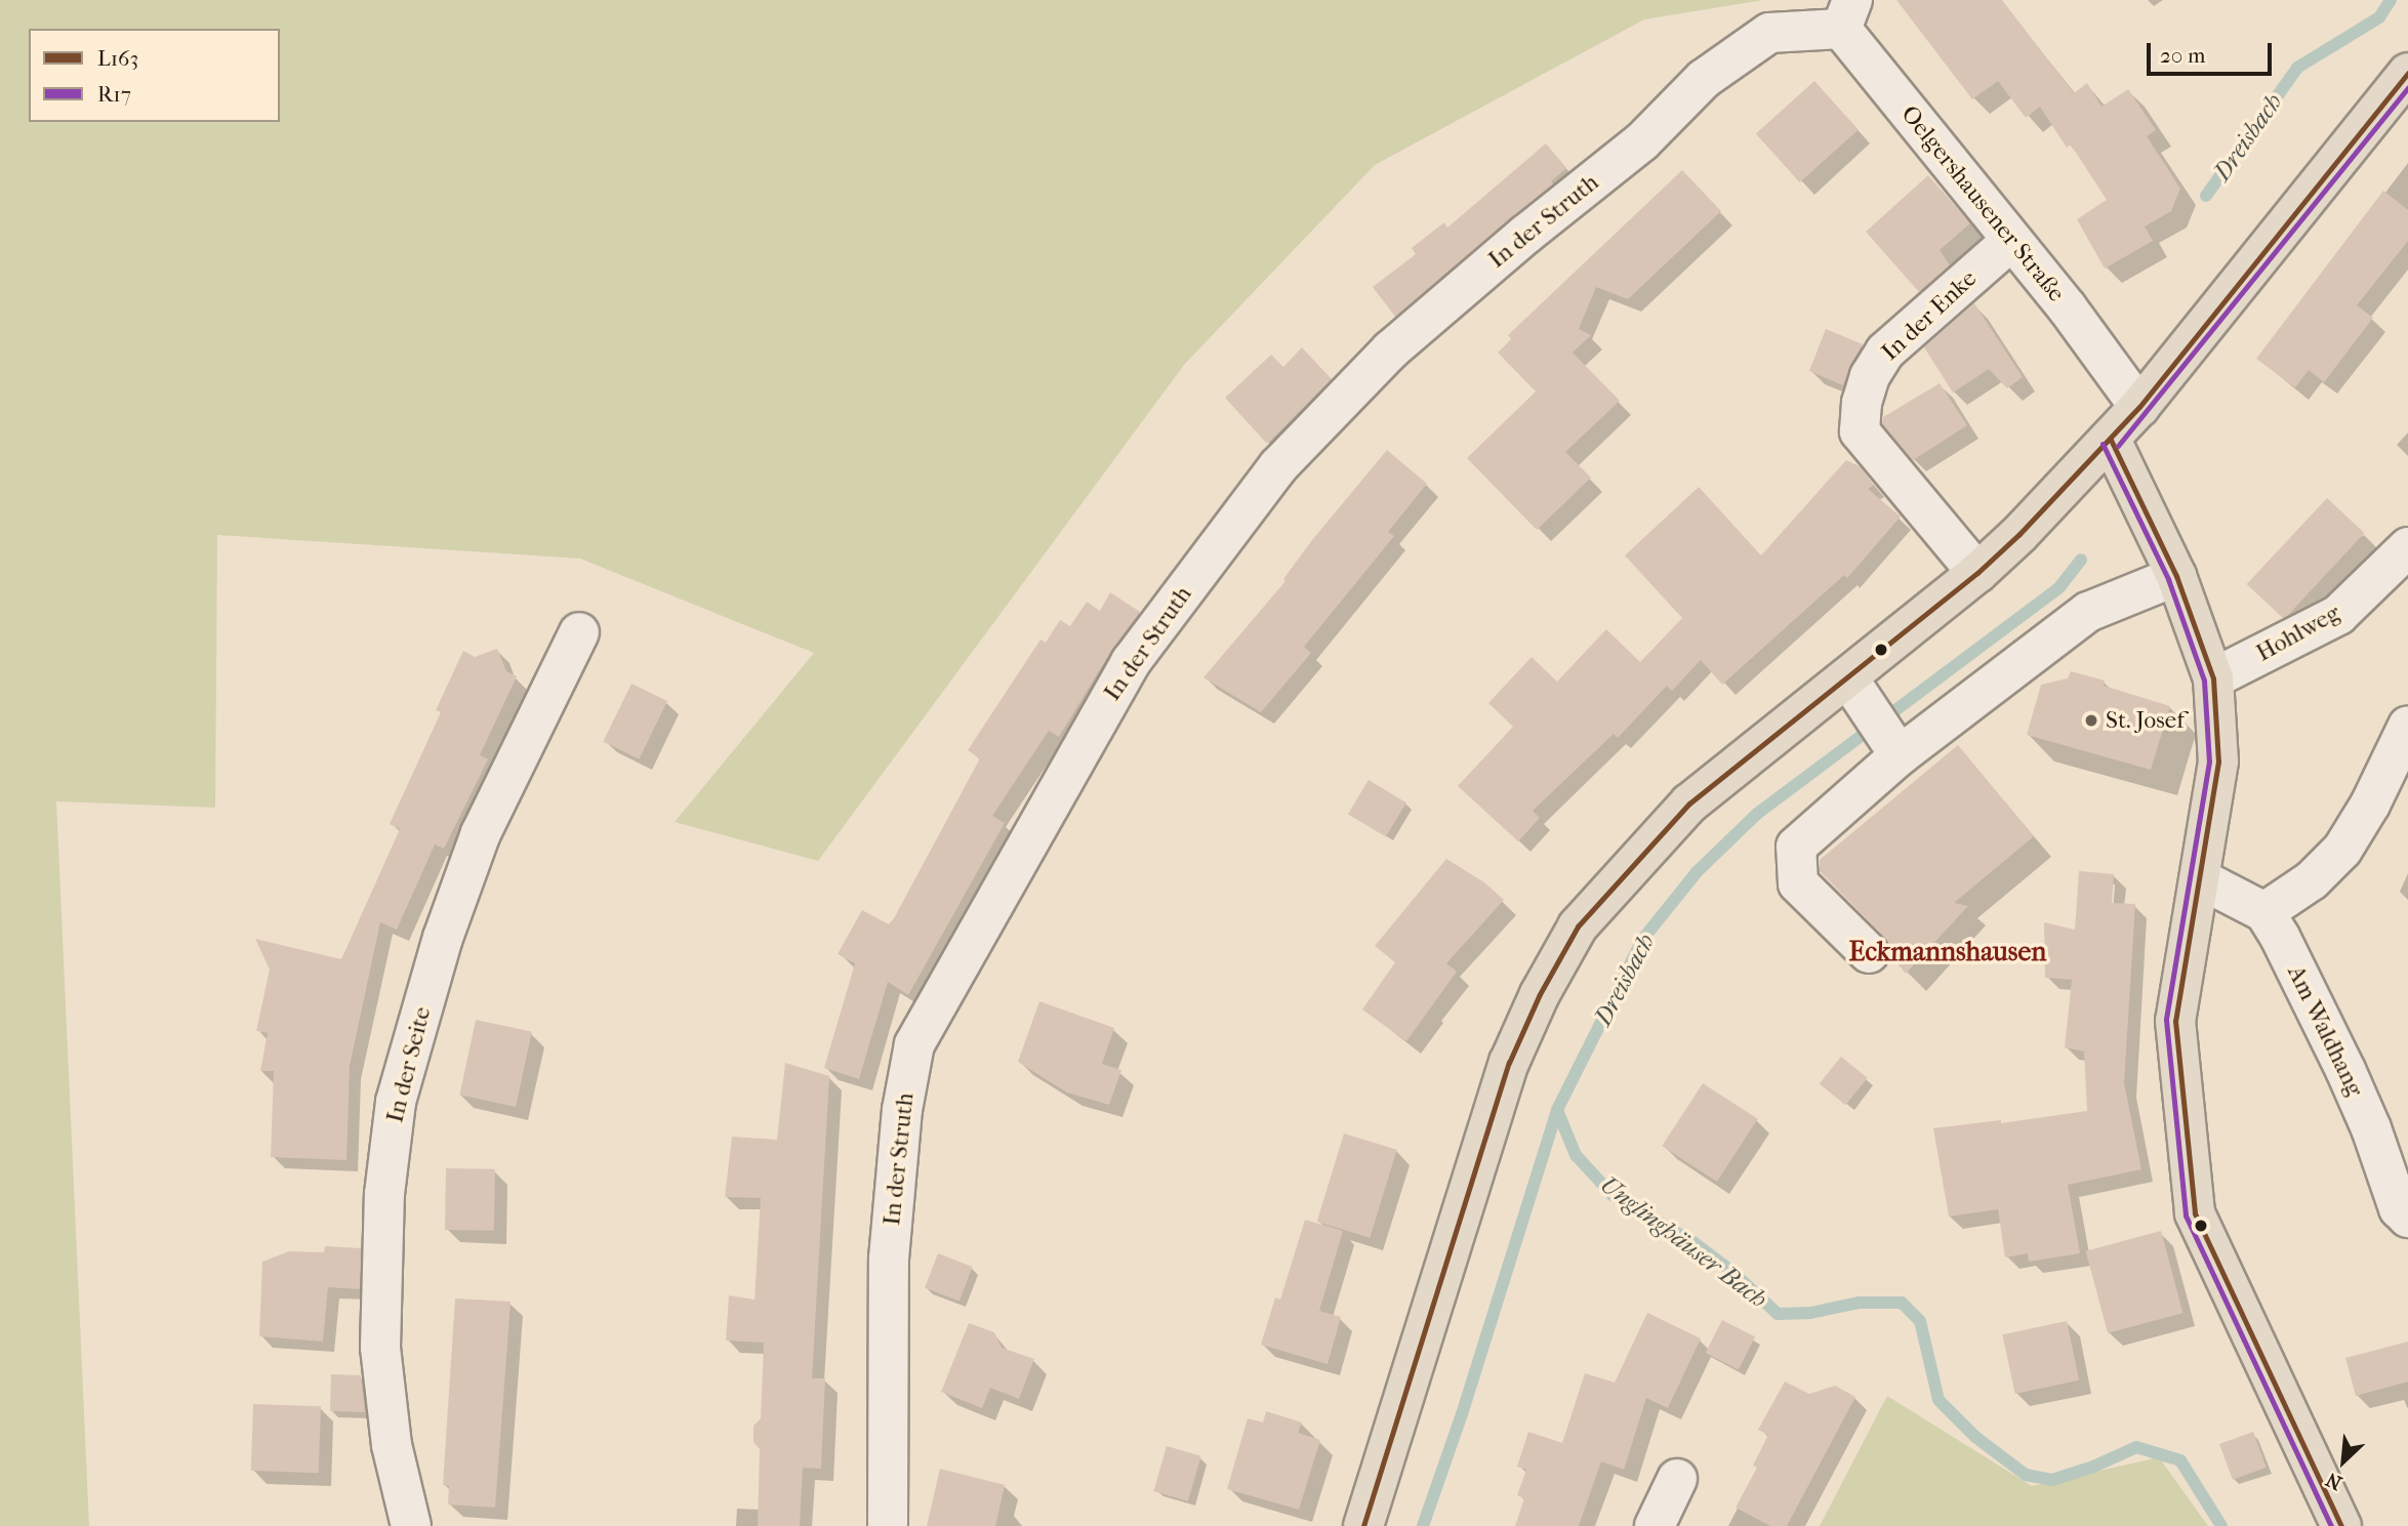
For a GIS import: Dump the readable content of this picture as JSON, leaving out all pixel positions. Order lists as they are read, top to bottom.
{
  "streets": {
    "street": [
      "Oelgershausener Straße",
      "In der Struth",
      "In der Enke",
      "Hohlweg",
      "Am Waldhang",
      "In der Seite"
    ]
  },
  "crossings": [
    ["Oelgershausener Straße", "In der Struth"],
    ["Oelgershausener Straße", "In der Enke"]
  ],
  "districts": ["Eckmannshausen"],
  "water": ["Dreisbach", "Unglinghäuser Bach"],
  "places": ["St. Josef"],
  "lines": ["transit line L163", "transit line R17"],
  "legend": ["L163", "R17"],
  "scale_bar": "20 m",
  "north": "bottom left"
}
